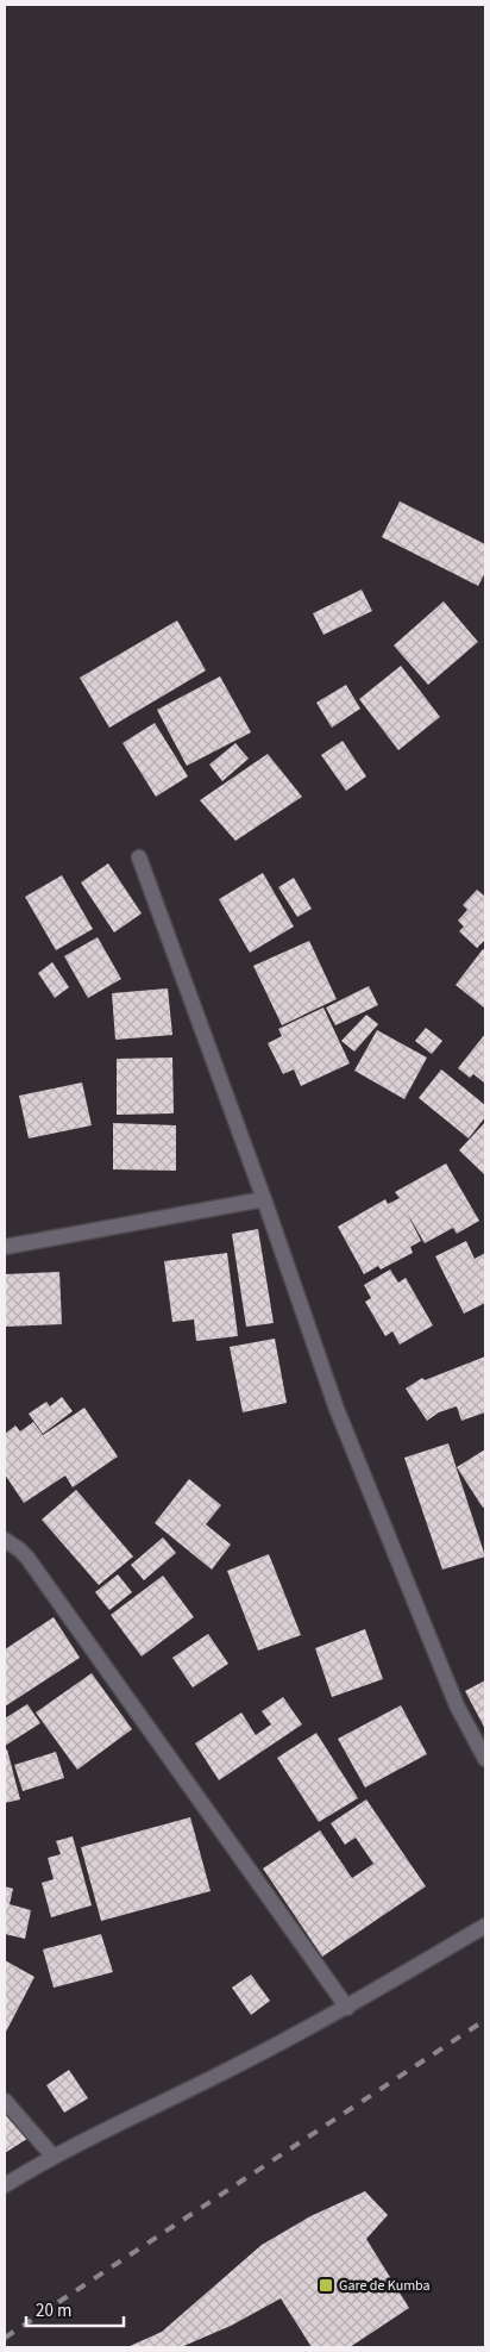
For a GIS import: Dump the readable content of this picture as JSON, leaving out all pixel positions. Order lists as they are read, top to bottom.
{
  "places": {
    "transit": ["Gare de Kumba"]
  },
  "scale_bar": "20 m"
}
